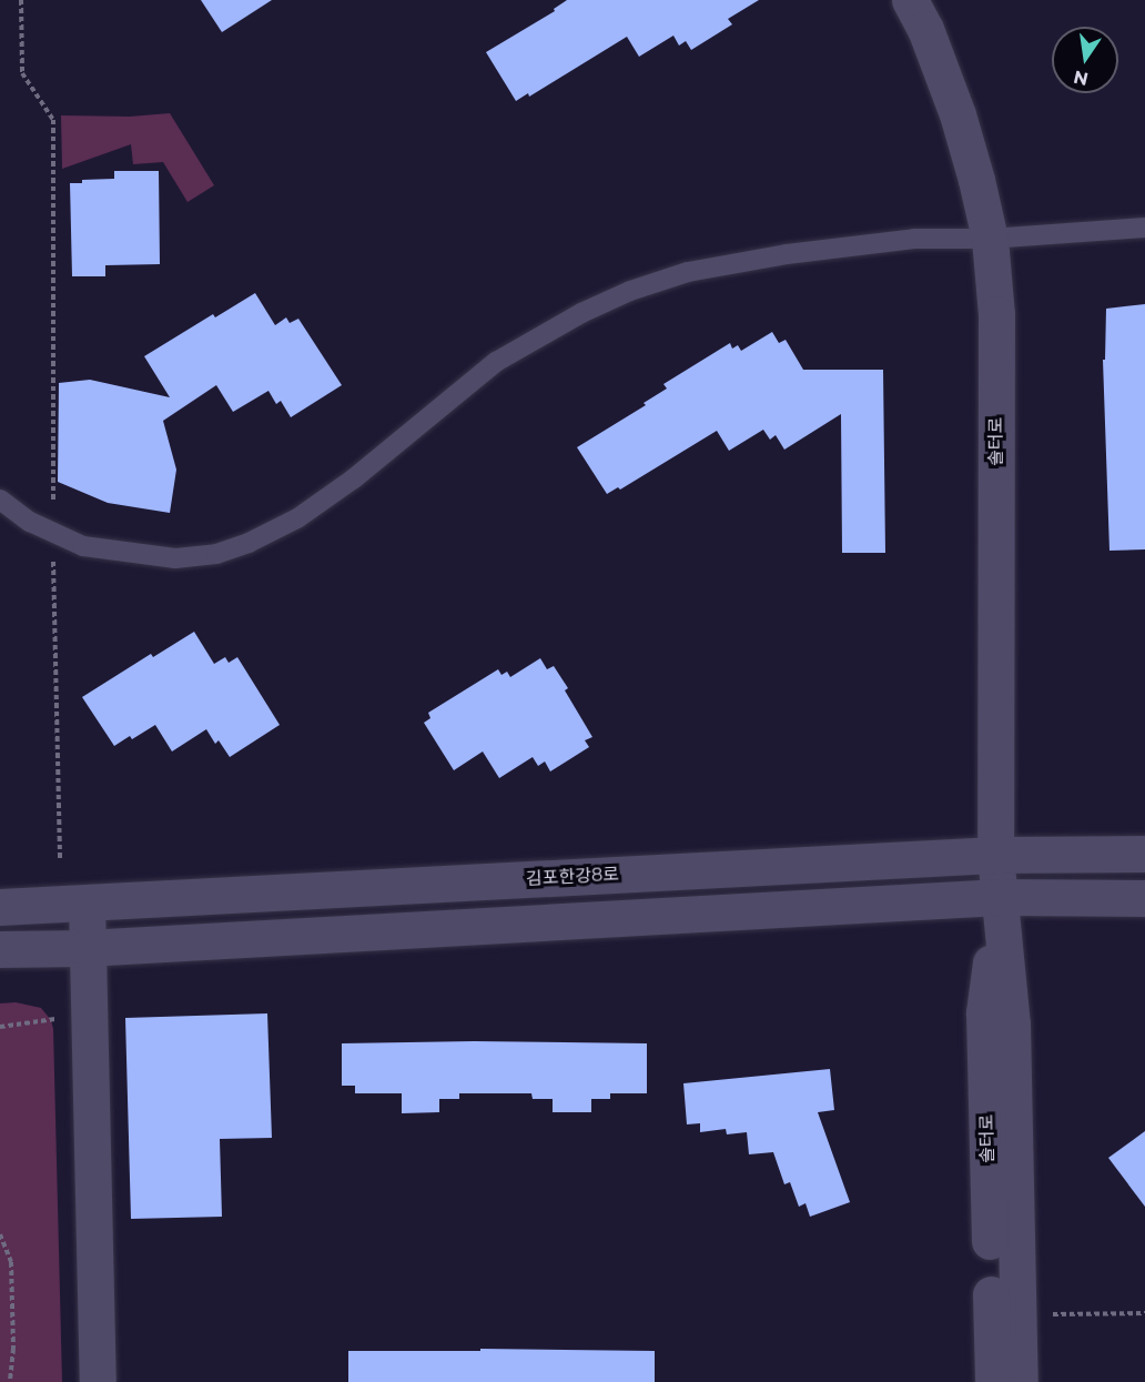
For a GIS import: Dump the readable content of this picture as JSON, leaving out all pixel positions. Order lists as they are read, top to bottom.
{
  "streets": {
    "street": ["솔터로", "김포한강8로"]
  },
  "crossings": [
    ["솔터로", "김포한강8로"]
  ],
  "north": "bottom"
}
